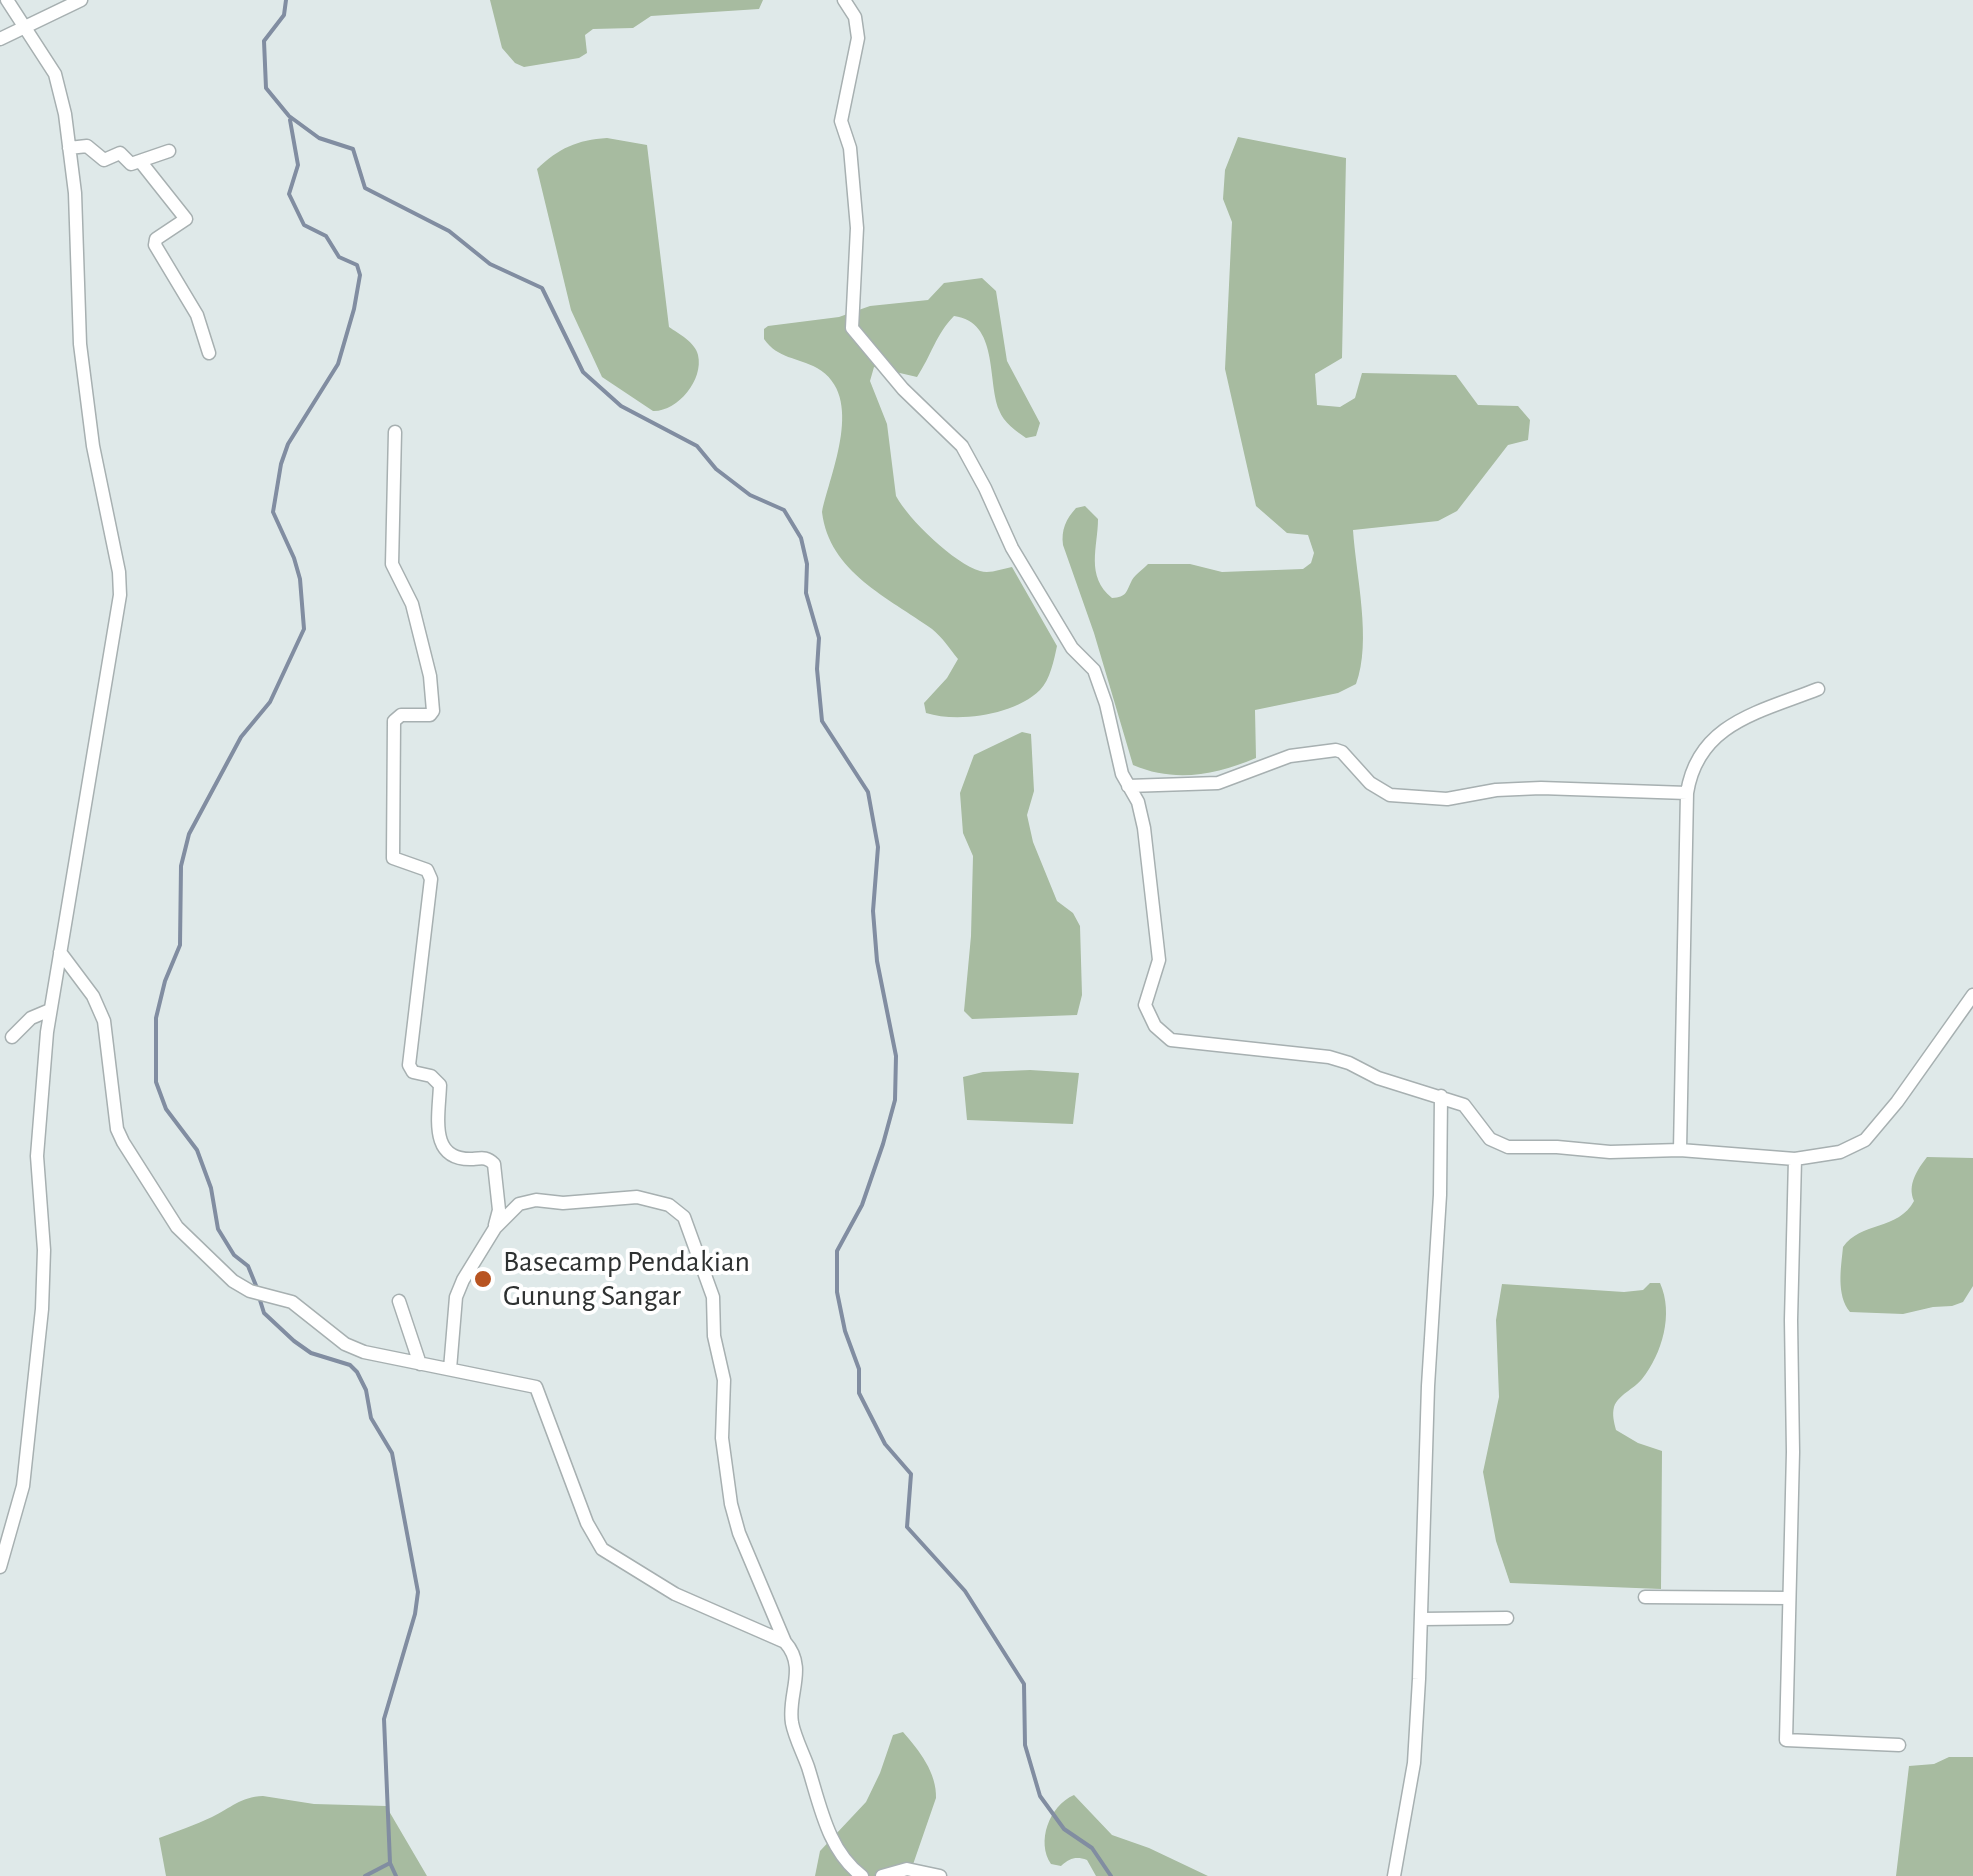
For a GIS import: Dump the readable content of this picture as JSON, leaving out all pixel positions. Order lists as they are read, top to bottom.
{
  "places": ["Basecamp Pendakian Gunung Sangar"]
}
